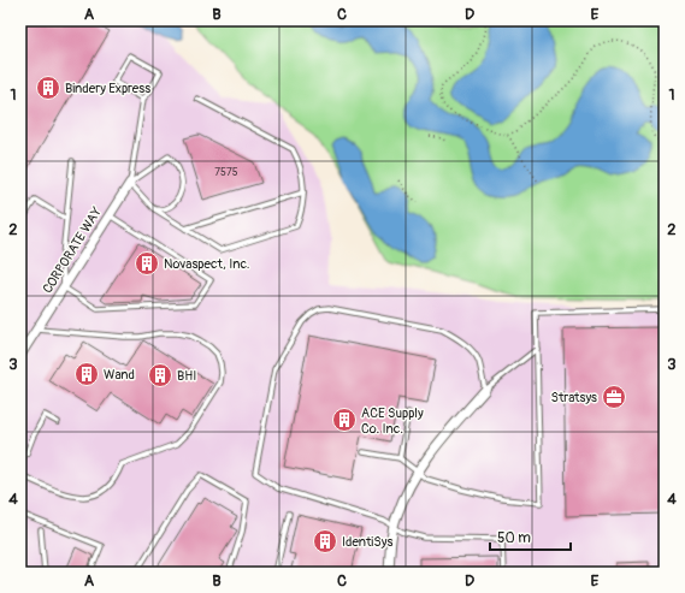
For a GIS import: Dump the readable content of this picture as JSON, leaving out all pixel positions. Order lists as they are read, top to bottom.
{
  "streets": {
    "street": ["CORPORATE WAY"]
  },
  "places": {
    "building": [
      "Bindery Express",
      "Novaspect, Inc.",
      "Wand",
      "BHI",
      "ACE Supply Co. Inc.",
      "IdentiSys"
    ],
    "office": ["Stratsys"]
  },
  "house_numbers": ["7575"],
  "scale_bar": "50 m",
  "grid": {
    "columns": [
      "A",
      "B",
      "C",
      "D",
      "E"
    ],
    "rows": [
      "1",
      "2",
      "3",
      "4"
    ]
  }
}
